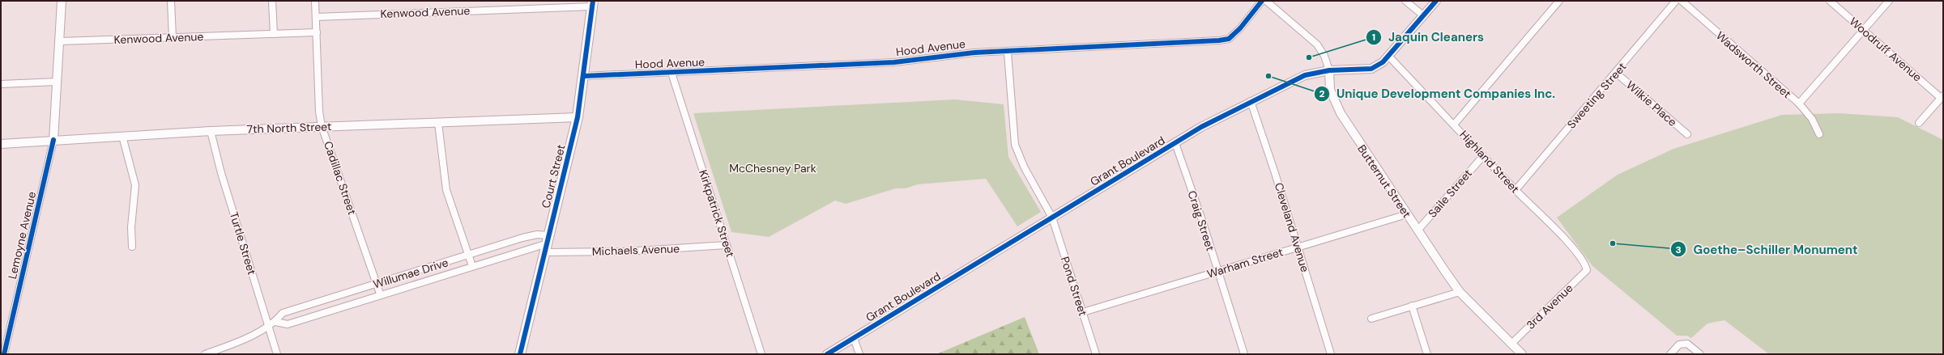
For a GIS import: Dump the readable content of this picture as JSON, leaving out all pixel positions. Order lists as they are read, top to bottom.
{
  "streets": {
    "main road": ["Court Street"],
    "street": [
      "Kenwood Avenue",
      "Hood Avenue",
      "Woodruff Avenue",
      "Wadsworth Street",
      "Sweeting Street",
      "Wilkie Place",
      "7th North Street",
      "Grant Boulevard",
      "Highland Street",
      "Cadillac Street",
      "Butternut Street",
      "Saile Street",
      "Kirkpatrick Street",
      "Craig Street",
      "Cleveland Avenue",
      "Lemoyne Avenue",
      "Turtle Street",
      "Michaels Avenue",
      "Warham Street",
      "Willumae Drive",
      "Pond Street",
      "3rd Avenue"
    ]
  },
  "crossings": [
    ["Kenwood Avenue", "Court Street"],
    ["Kenwood Avenue", "Cadillac Street"],
    ["Kenwood Avenue", "Lemoyne Avenue"],
    ["Hood Avenue", "Court Street"],
    ["Hood Avenue", "Kirkpatrick Street"],
    ["Hood Avenue", "Pond Street"],
    ["Sweeting Street", "Wilkie Place"],
    ["Sweeting Street", "Highland Street"],
    ["7th North Street", "Court Street"],
    ["7th North Street", "Cadillac Street"],
    ["7th North Street", "Lemoyne Avenue"],
    ["7th North Street", "Turtle Street"],
    ["Grant Boulevard", "Highland Street"],
    ["Grant Boulevard", "Butternut Street"],
    ["Grant Boulevard", "Craig Street"],
    ["Grant Boulevard", "Cleveland Avenue"],
    ["Grant Boulevard", "Pond Street"],
    ["Highland Street", "Saile Street"],
    ["Highland Street", "3rd Avenue"],
    ["Court Street", "Michaels Avenue"],
    ["Court Street", "Willumae Drive"],
    ["Cadillac Street", "Willumae Drive"],
    ["Butternut Street", "Saile Street"],
    ["Butternut Street", "Warham Street"],
    ["Butternut Street", "3rd Avenue"],
    ["Kirkpatrick Street", "Michaels Avenue"],
    ["Craig Street", "Warham Street"],
    ["Cleveland Avenue", "Warham Street"],
    ["Turtle Street", "Willumae Drive"],
    ["Michaels Avenue", "Willumae Drive"],
    ["Warham Street", "Pond Street"]
  ],
  "parks": ["McChesney Park"],
  "places": ["Jaquin Cleaners", "Unique Development Companies Inc.", "Goethe–Schiller Monument"]
}
